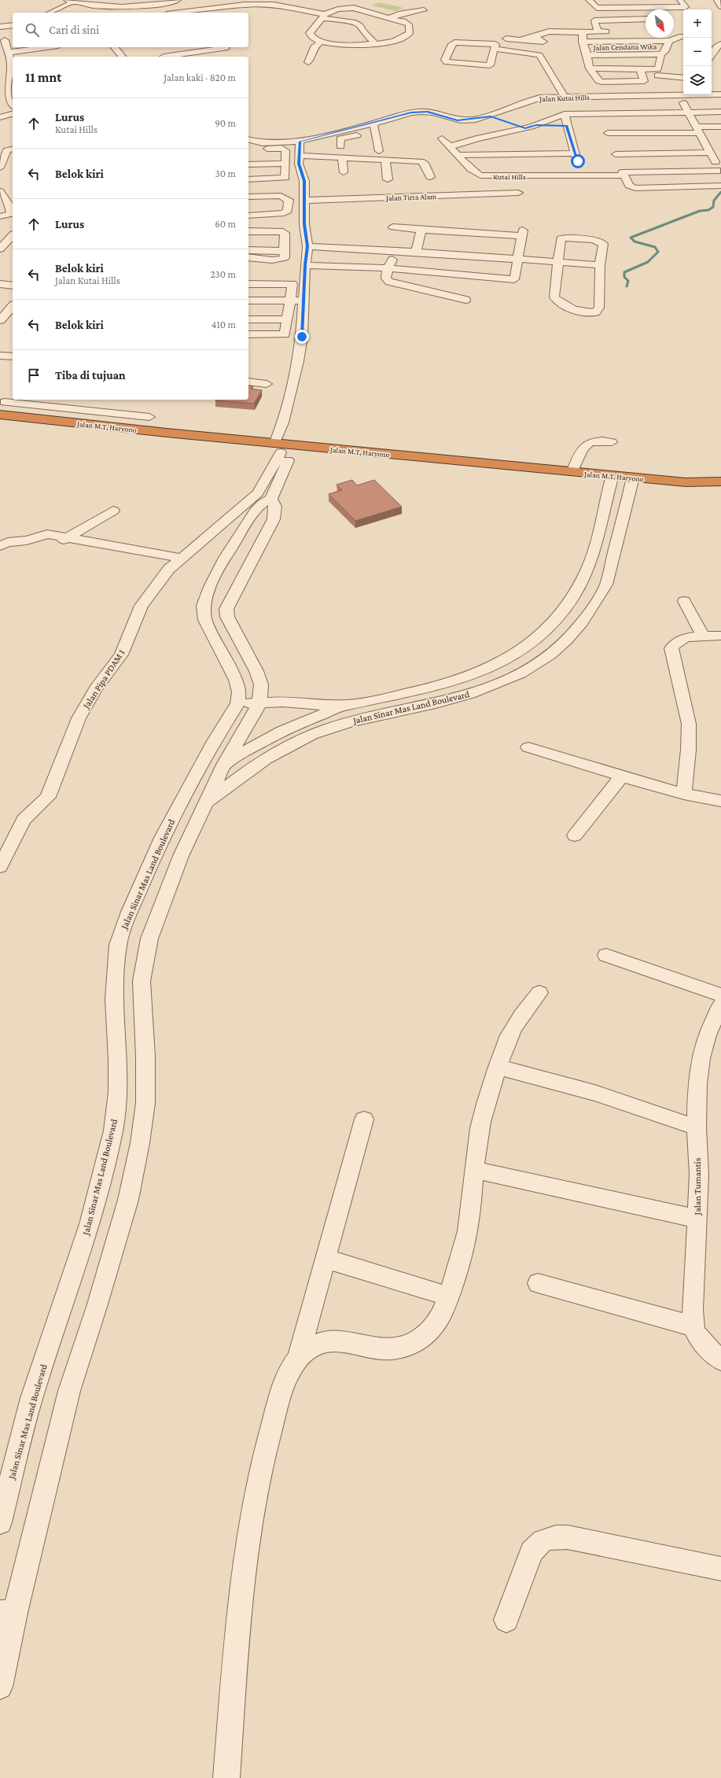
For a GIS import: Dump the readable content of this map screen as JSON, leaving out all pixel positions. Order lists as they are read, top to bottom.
{
  "streets": {
    "highway": ["Jalan M.T. Haryono"],
    "street": [
      "Jalan Cendana Wika",
      "Jalan Kutai Hills",
      "Kutai Hills",
      "Jalan Tirta Alam",
      "Jalan Pipa PDAM 1",
      "Jalan Sinar Mas Land Boulevard",
      "Jalan Tumantis"
    ]
  },
  "crossings": [
    ["Jalan M.T. Haryono", "Jalan Pipa PDAM 1"],
    ["Jalan M.T. Haryono", "Jalan Sinar Mas Land Boulevard"]
  ],
  "north": "bottom right",
  "page": {
    "map_buttons": ["+", "−"],
    "search": "Cari di sini",
    "heading": ["11 mnt", "Jalan kaki · 820 m"],
    "list": [
      ["Lurus", "Kutai Hills", "90 m"],
      ["Belok kiri", "30 m"],
      ["Lurus", "60 m"],
      ["Belok kiri", "Jalan Kutai Hills", "230 m"],
      ["Belok kiri", "410 m"],
      "Tiba di tujuan"
    ]
  }
}
